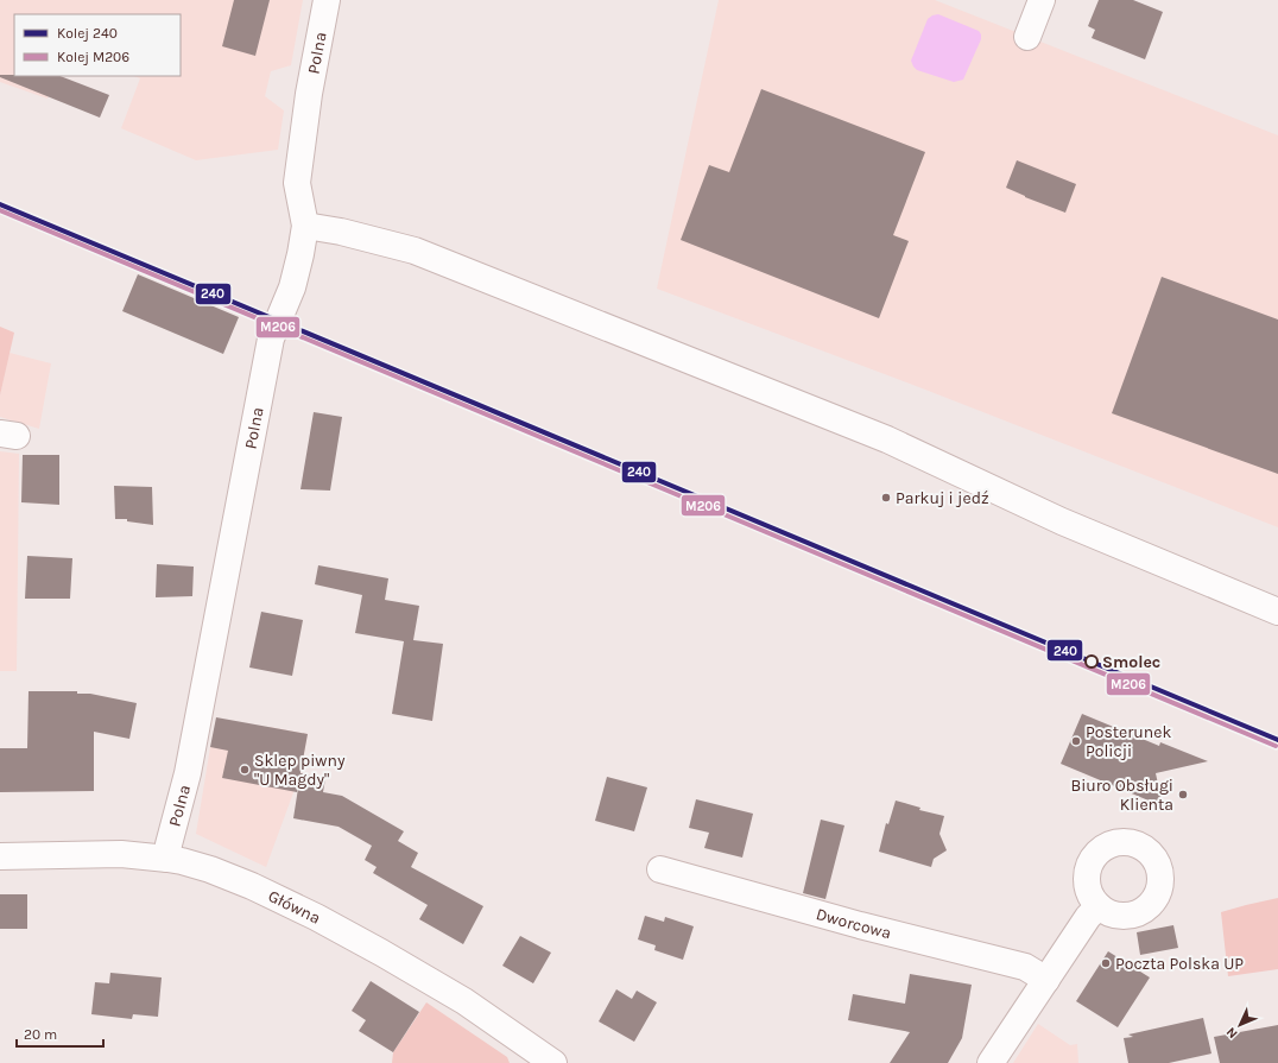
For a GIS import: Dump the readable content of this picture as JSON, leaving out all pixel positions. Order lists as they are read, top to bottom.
{
  "streets": {
    "street": ["Polna", "Główna", "Dworcowa"]
  },
  "crossings": [
    ["Polna", "Główna"]
  ],
  "places": [
    "Parkuj i jedź",
    "Smolec",
    "Posterunek Policji",
    "Sklep piwny \"U Magdy\"",
    "Biuro Obsługi Klienta",
    "Poczta Polska UP"
  ],
  "lines": ["rail line 240", "rail line M206"],
  "legend": ["Kolej 240", "Kolej M206"],
  "scale_bar": "20 m",
  "north": "bottom left"
}
